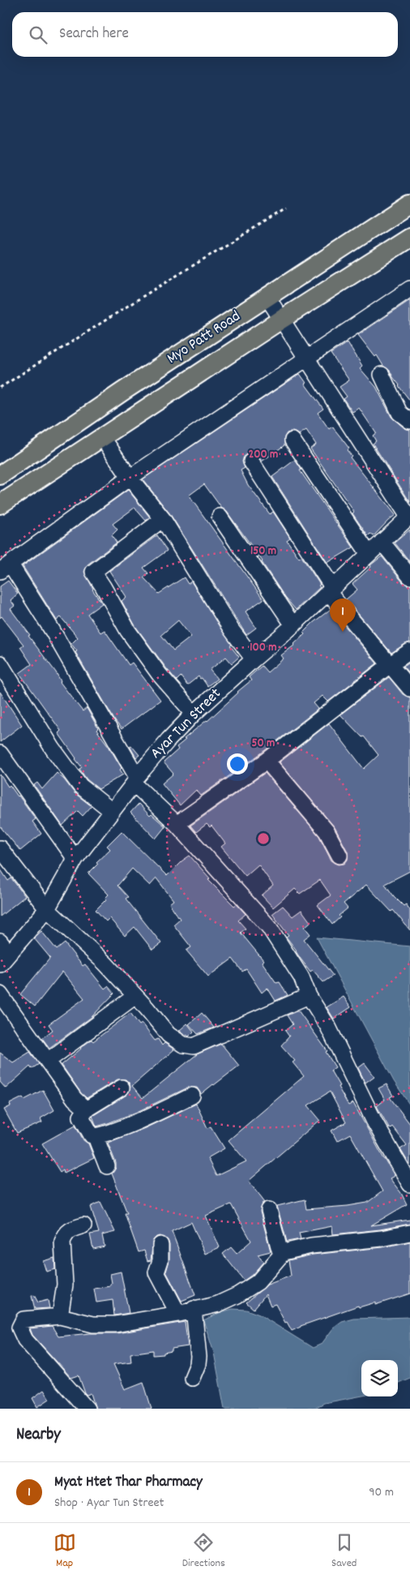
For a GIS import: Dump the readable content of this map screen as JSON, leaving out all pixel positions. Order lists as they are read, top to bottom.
{
  "streets": {
    "main road": ["Myo Patt Road"],
    "street": ["Ayar Tun Street"]
  },
  "page": {
    "search": "Search here",
    "pins": "1",
    "heading": "Nearby",
    "list": [
      {
        "mark": "1",
        "name": "Myat Htet Thar Pharmacy",
        "note": "Shop · Ayar Tun Street",
        "value": "90 m"
      }
    ],
    "nav": ["Map", "Directions", "Saved"]
  },
  "rings": [
    "200 m",
    "150 m",
    "100 m",
    "50 m"
  ]
}
